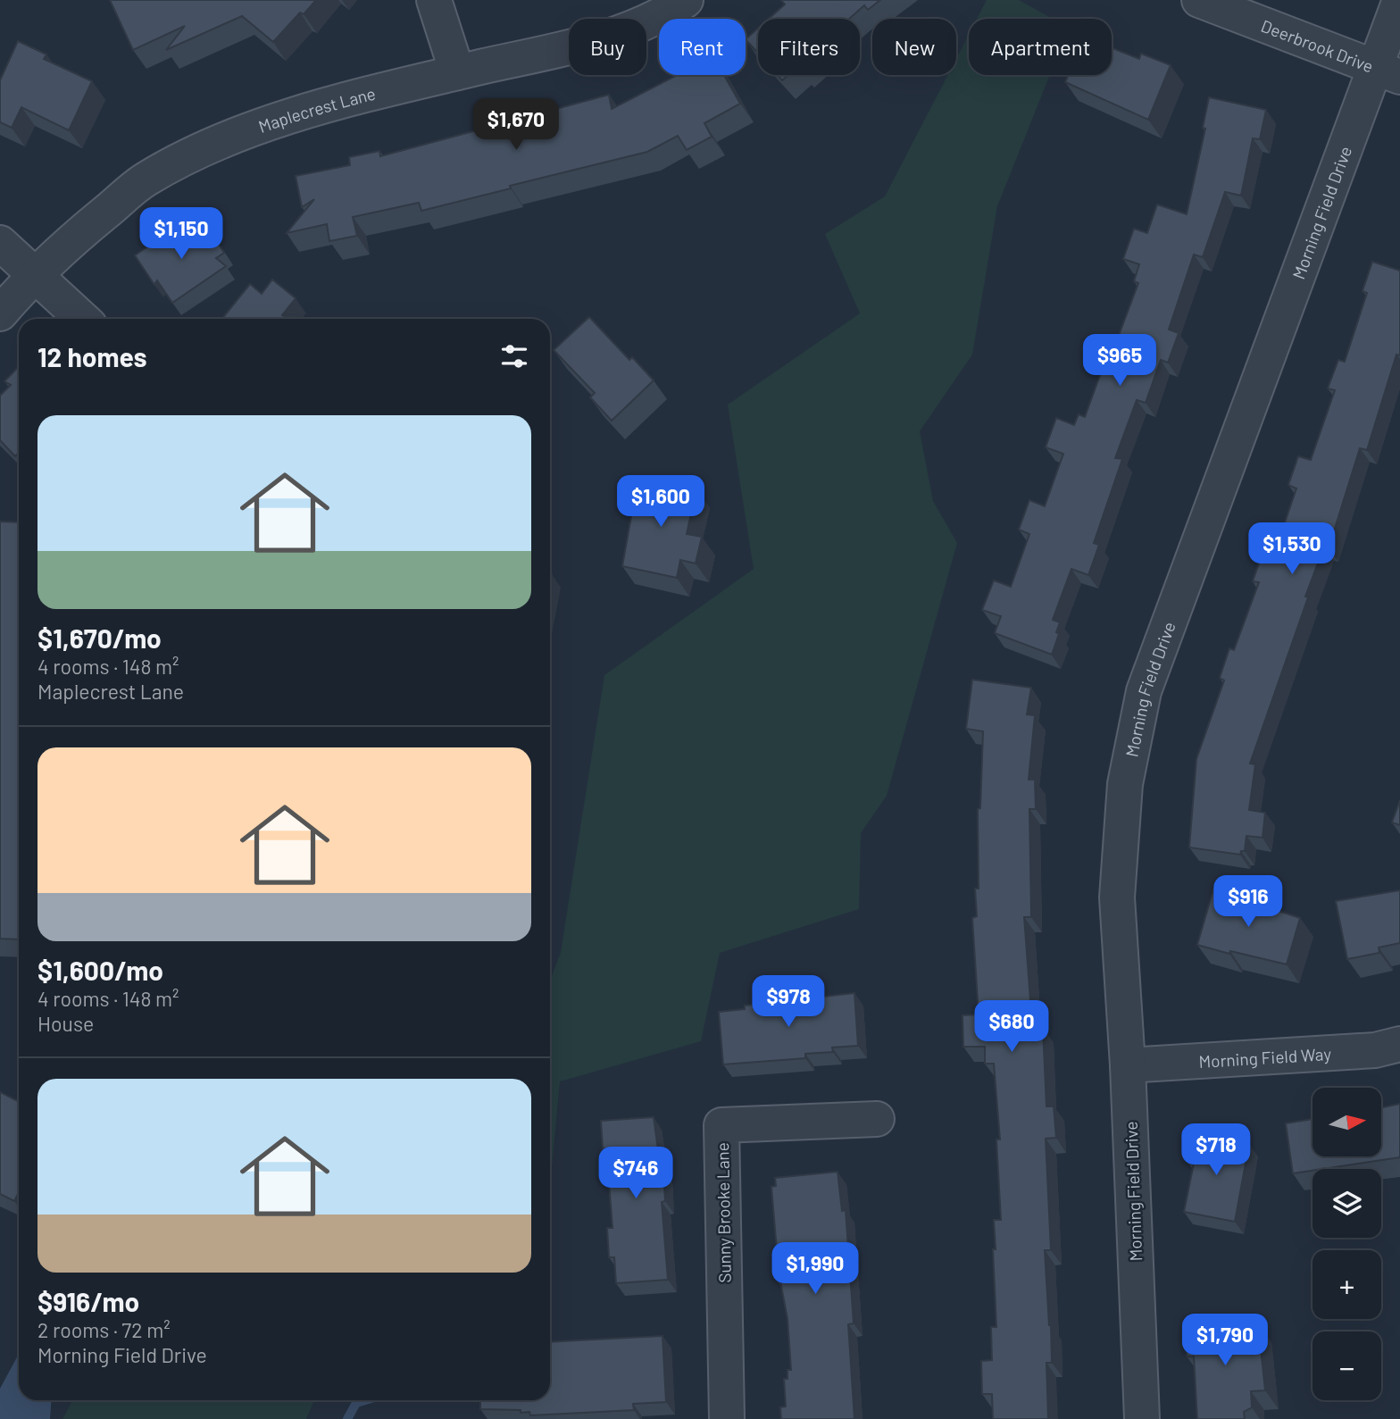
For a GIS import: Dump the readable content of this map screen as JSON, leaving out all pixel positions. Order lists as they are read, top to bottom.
{
  "streets": {
    "street": [
      "Deerbrook Drive",
      "Maplecrest Lane",
      "Morning Field Drive",
      "Morning Field Way",
      "Sunny Brooke Lane"
    ]
  },
  "crossings": [
    ["Deerbrook Drive", "Morning Field Drive"],
    ["Morning Field Drive", "Morning Field Way"]
  ],
  "north": "right",
  "page": {
    "chip": [
      "Buy",
      "Rent",
      "Filters",
      "New",
      "Apartment"
    ],
    "price": [
      "$1,670",
      "$1,150",
      "$965",
      "$1,600",
      "$1,530",
      "$916",
      "$978",
      "$680",
      "$718",
      "$746",
      "$1,990",
      "$1,790"
    ],
    "heading": "12 homes",
    "list": [
      {
        "name": "$1,670/mo",
        "note": "4 rooms · 148 m² · Maplecrest Lane"
      },
      {
        "name": "$1,600/mo",
        "note": "4 rooms · 148 m² · House"
      },
      {
        "name": "$916/mo",
        "note": "2 rooms · 72 m² · Morning Field Drive"
      }
    ],
    "map_buttons": ["+", "−"]
  }
}
